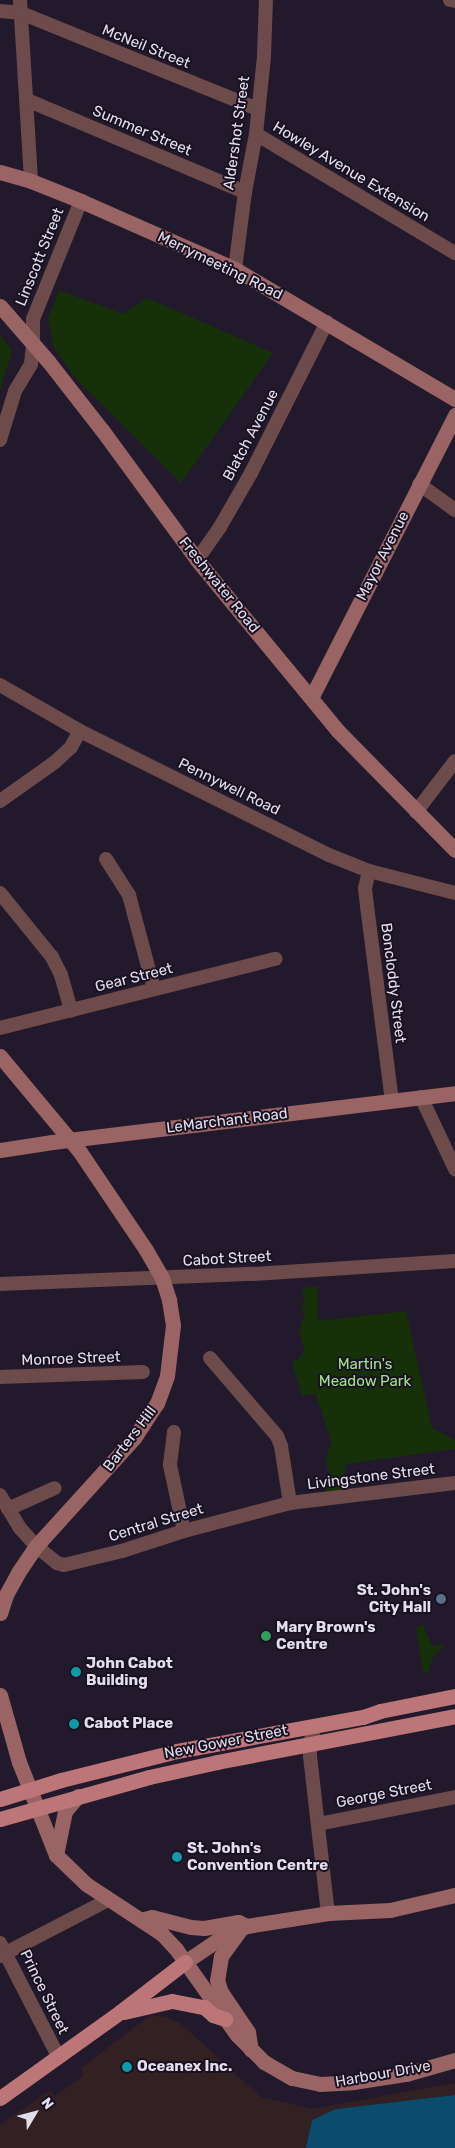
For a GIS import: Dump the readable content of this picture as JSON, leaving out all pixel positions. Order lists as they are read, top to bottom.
{
  "streets": {
    "main road": [
      "Merrymeeting Road",
      "Mayor Avenue",
      "Freshwater Road",
      "LeMarchant Road",
      "Barters Hill",
      "New Gower Street",
      "Harbour Drive"
    ],
    "street": [
      "McNeil Street",
      "Summer Street",
      "Aldershot Street",
      "Howley Avenue Extension",
      "Linscott Street",
      "Blatch Avenue",
      "Pennywell Road",
      "Gear Street",
      "Boncloddy Street",
      "Cabot Street",
      "Monroe Street",
      "Livingstone Street",
      "Central Street",
      "George Street",
      "Prince Street"
    ]
  },
  "crossings": [
    ["McNeil Street", "Aldershot Street"],
    ["Summer Street", "Aldershot Street"],
    ["Aldershot Street", "Howley Avenue Extension"],
    ["Aldershot Street", "Merrymeeting Road"],
    ["Linscott Street", "Merrymeeting Road"],
    ["Linscott Street", "Freshwater Road"],
    ["Merrymeeting Road", "Blatch Avenue"],
    ["Blatch Avenue", "Freshwater Road"],
    ["Mayor Avenue", "Freshwater Road"],
    ["Pennywell Road", "Boncloddy Street"],
    ["Boncloddy Street", "LeMarchant Road"],
    ["LeMarchant Road", "Barters Hill"],
    ["Cabot Street", "Barters Hill"],
    ["Barters Hill", "Central Street"],
    ["Livingstone Street", "Central Street"],
    ["New Gower Street", "Harbour Drive"]
  ],
  "parks": ["Martin's Meadow Park"],
  "places": [
    "St. John's City Hall",
    "Mary Brown's Centre",
    "John Cabot Building",
    "Cabot Place",
    "St. John's Convention Centre",
    "Oceanex Inc."
  ],
  "north": "top right"
}
